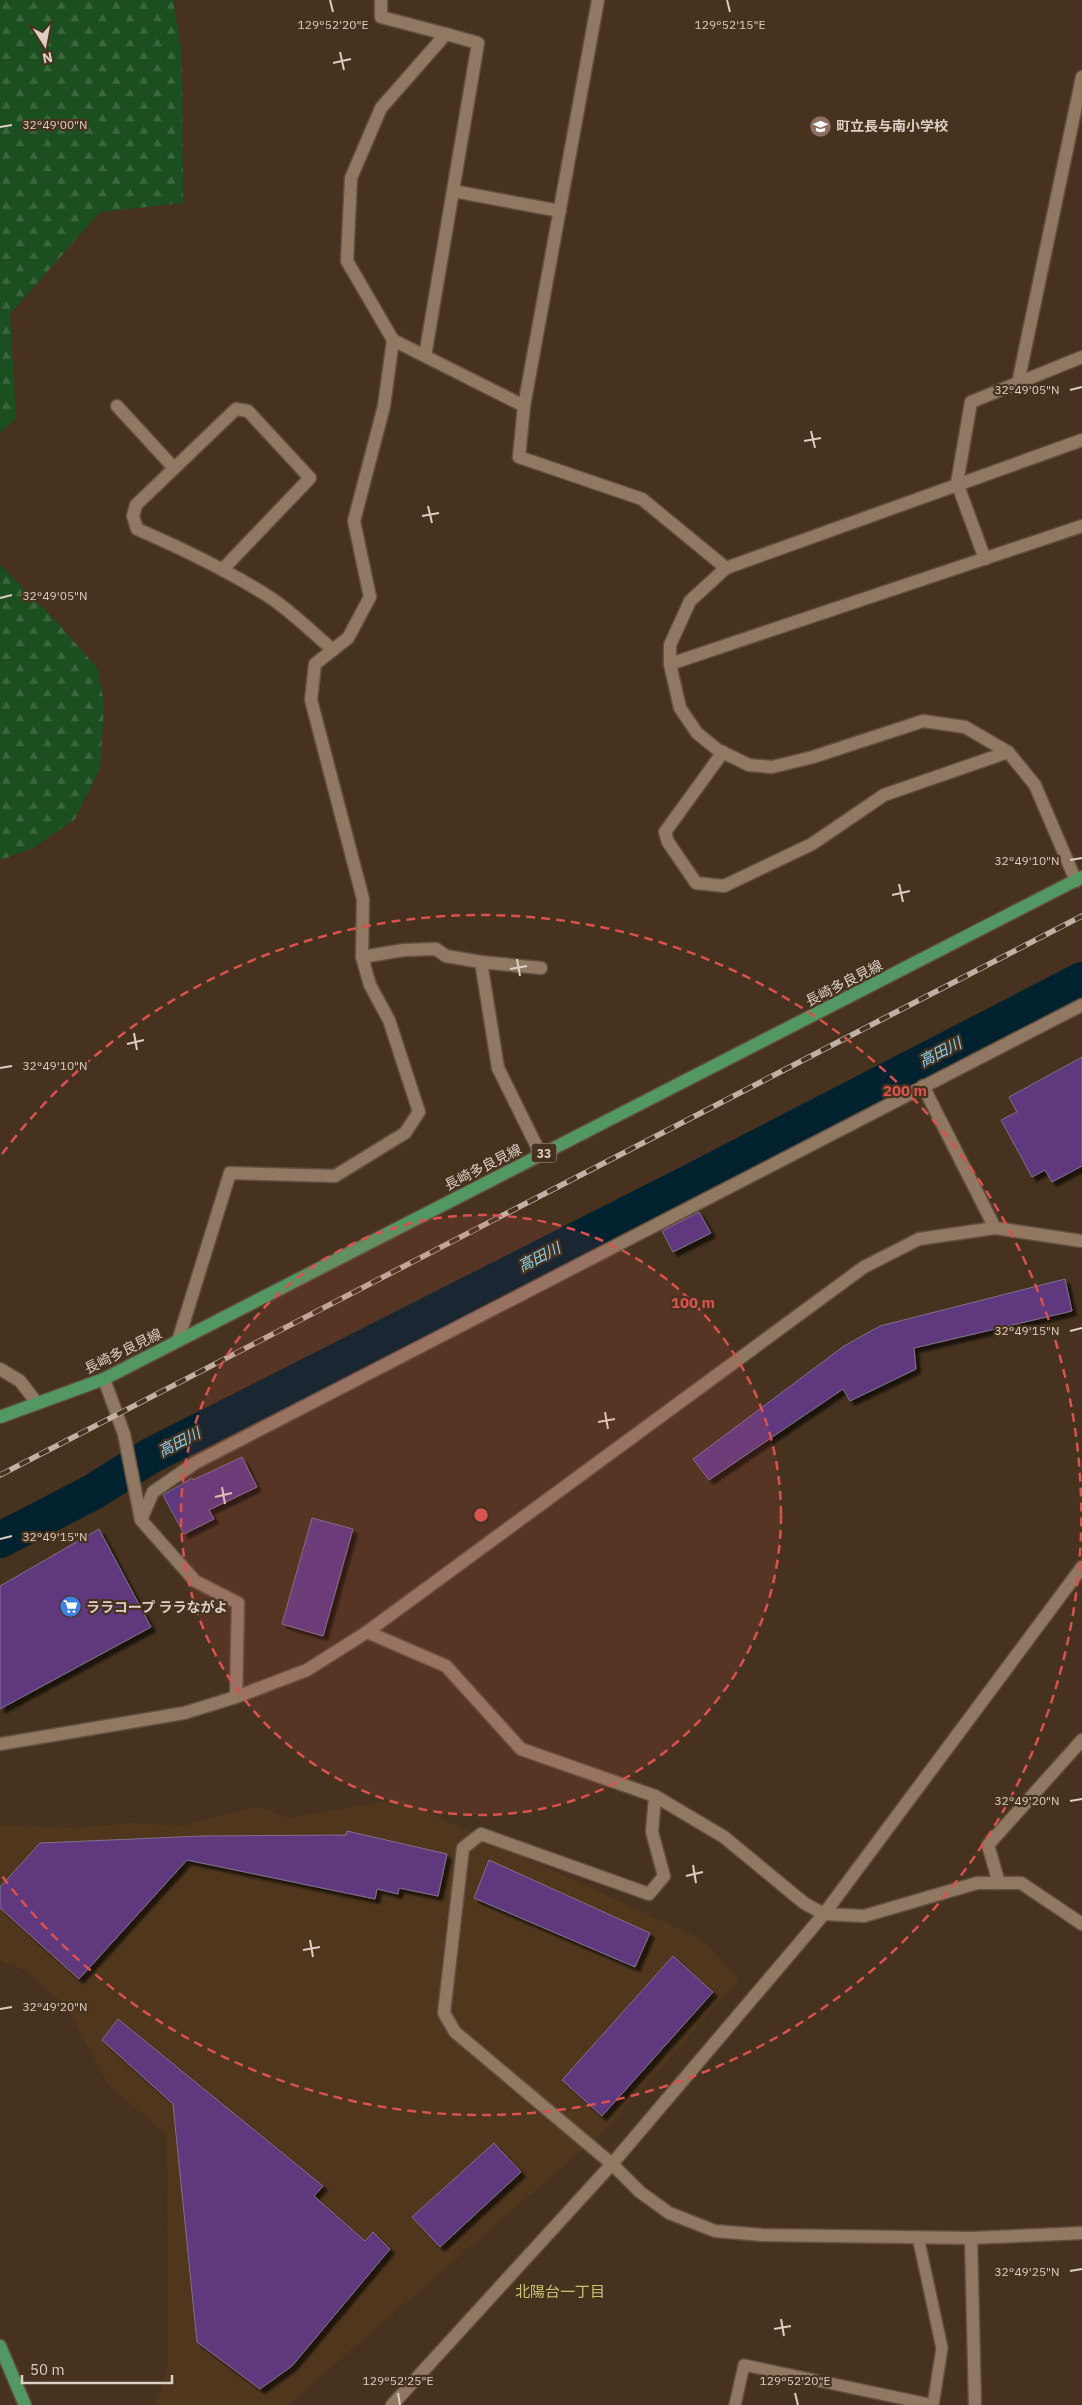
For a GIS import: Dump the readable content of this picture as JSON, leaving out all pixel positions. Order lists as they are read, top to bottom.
{
  "streets": {
    "main road": ["長崎多良見線", "33"]
  },
  "districts": ["北陽台一丁目"],
  "water": ["高田川"],
  "places": {
    "school or university": ["町立長与南小学校"],
    "supermarket": ["ララコープ ララながよ"]
  },
  "scale_bar": "50 m",
  "north": "bottom",
  "coordinates": [
    "129°52'20\"E",
    "129°52'15\"E",
    "32°49'00\"N",
    "32°49'05\"N",
    "32°49'10\"N",
    "32°49'15\"N",
    "32°49'20\"N",
    "32°49'25\"N",
    "129°52'25\"E"
  ],
  "rings": ["200 m", "100 m"]
}
